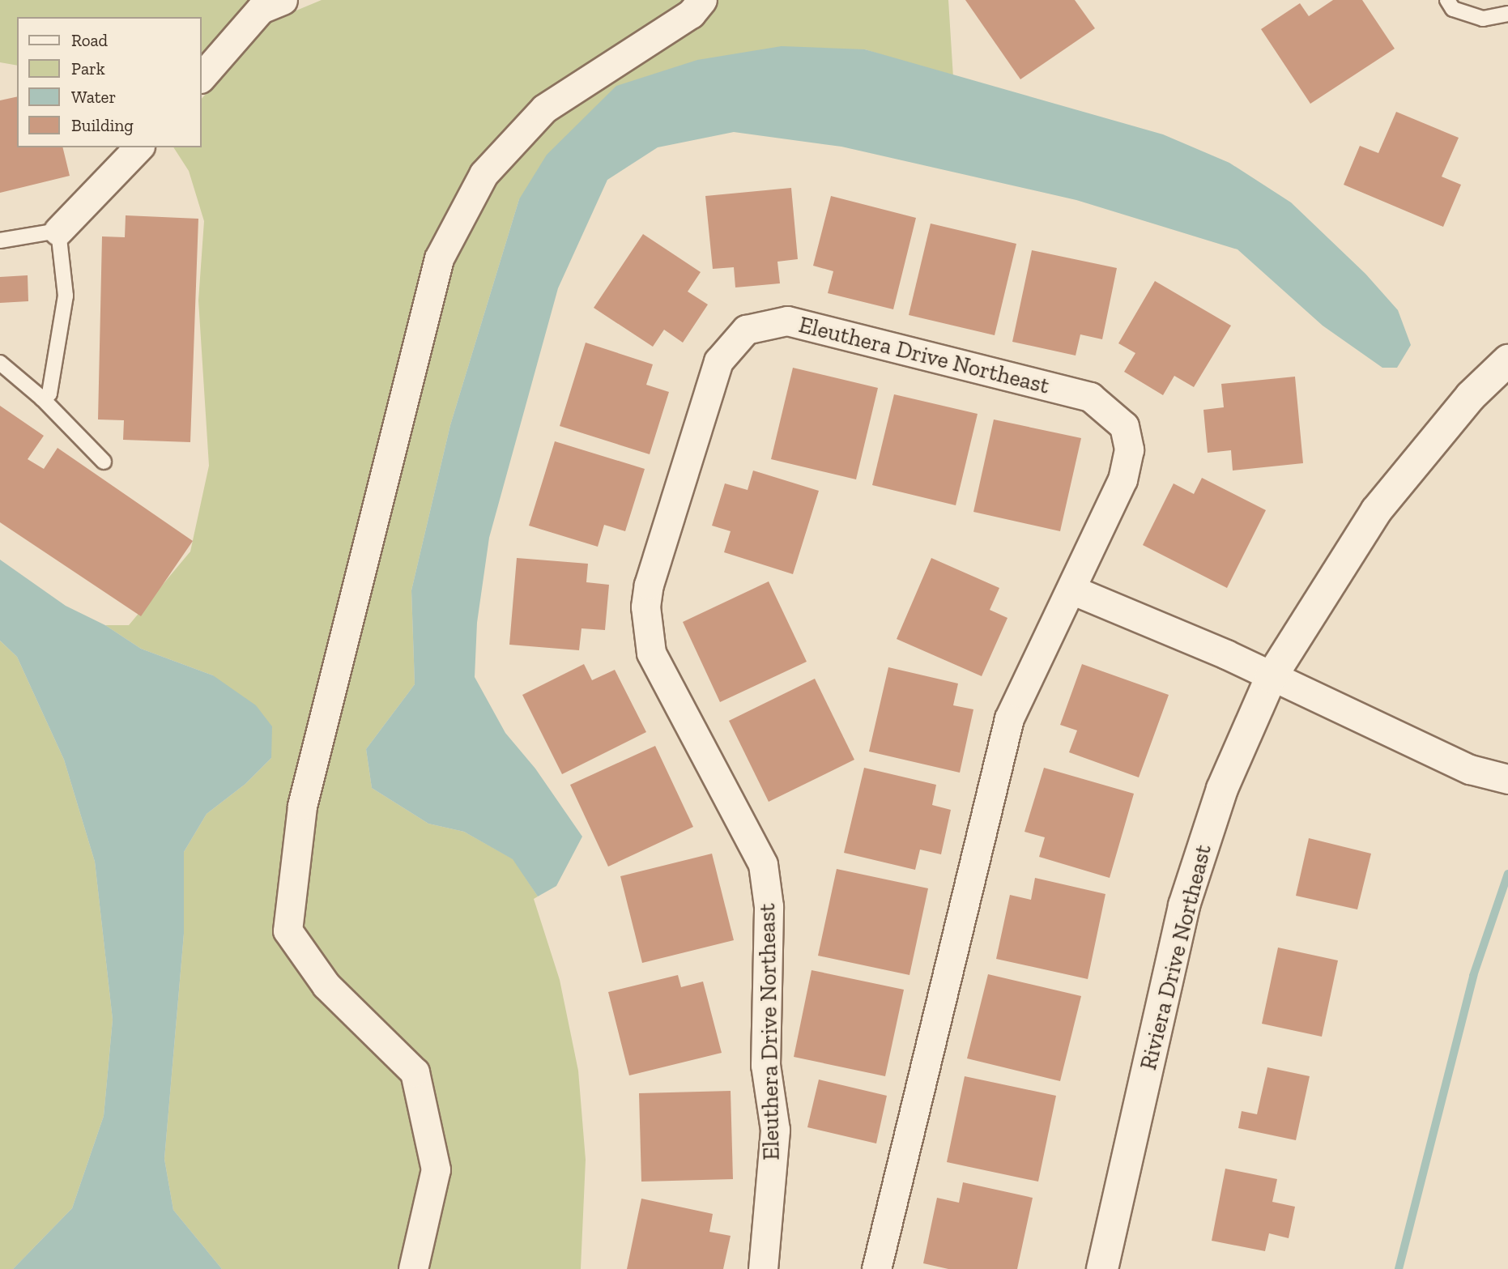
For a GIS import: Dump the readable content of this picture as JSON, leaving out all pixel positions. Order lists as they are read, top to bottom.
{
  "streets": {
    "street": ["Eleuthera Drive Northeast", "Riviera Drive Northeast"]
  },
  "legend": [
    "Road",
    "Park",
    "Water",
    "Building"
  ]
}
